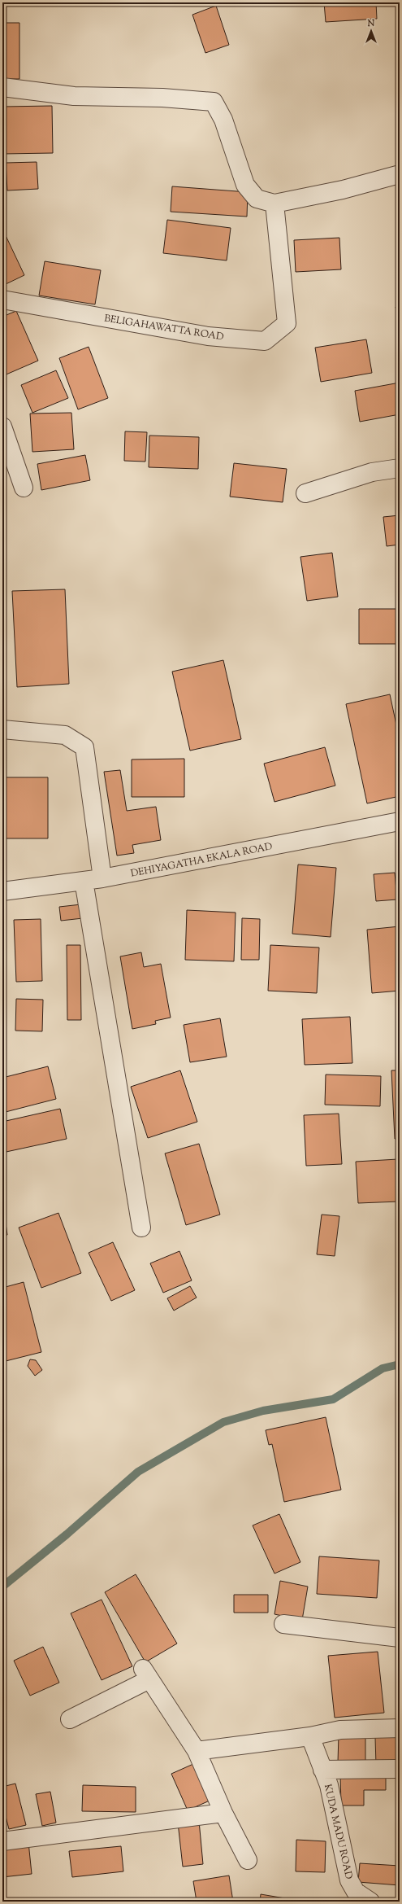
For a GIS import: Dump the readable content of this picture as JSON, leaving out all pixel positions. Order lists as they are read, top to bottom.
{
  "streets": {
    "street": ["BELIGAHAWATTA ROAD", "DEHIYAGATHA EKALA ROAD", "KUDA MADU ROAD"]
  },
  "north": "top"
}
